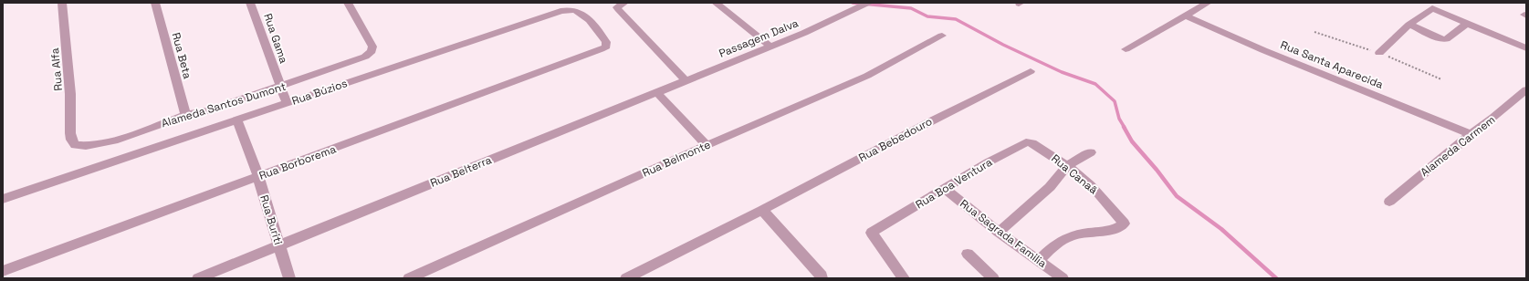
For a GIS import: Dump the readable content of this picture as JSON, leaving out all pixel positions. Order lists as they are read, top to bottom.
{
  "streets": {
    "street": [
      "Rua Gama",
      "Passagem Dalva",
      "Rua Beta",
      "Rua Santa Aparecida",
      "Rua Alfa",
      "Rua Búzios",
      "Alameda Santos Dumont",
      "Rua Bebedouro",
      "Alameda Carmem",
      "Rua Belmonte",
      "Rua Borborema",
      "Rua Belterra",
      "Rua Canaã",
      "Rua Boa Ventura",
      "Rua Buriti",
      "Rua Sagrada Familia"
    ]
  },
  "crossings": [
    ["Rua Gama", "Rua Búzios"],
    ["Rua Gama", "Alameda Santos Dumont"],
    ["Passagem Dalva", "Rua Belterra"],
    ["Rua Beta", "Alameda Santos Dumont"],
    ["Rua Santa Aparecida", "Alameda Carmem"],
    ["Rua Alfa", "Alameda Santos Dumont"],
    ["Rua Búzios", "Rua Borborema"],
    ["Rua Búzios", "Rua Buriti"],
    ["Rua Borborema", "Rua Buriti"],
    ["Rua Belterra", "Rua Buriti"],
    ["Rua Canaã", "Rua Boa Ventura"],
    ["Rua Canaã", "Rua Sagrada Familia"],
    ["Rua Boa Ventura", "Rua Sagrada Familia"]
  ]
}
